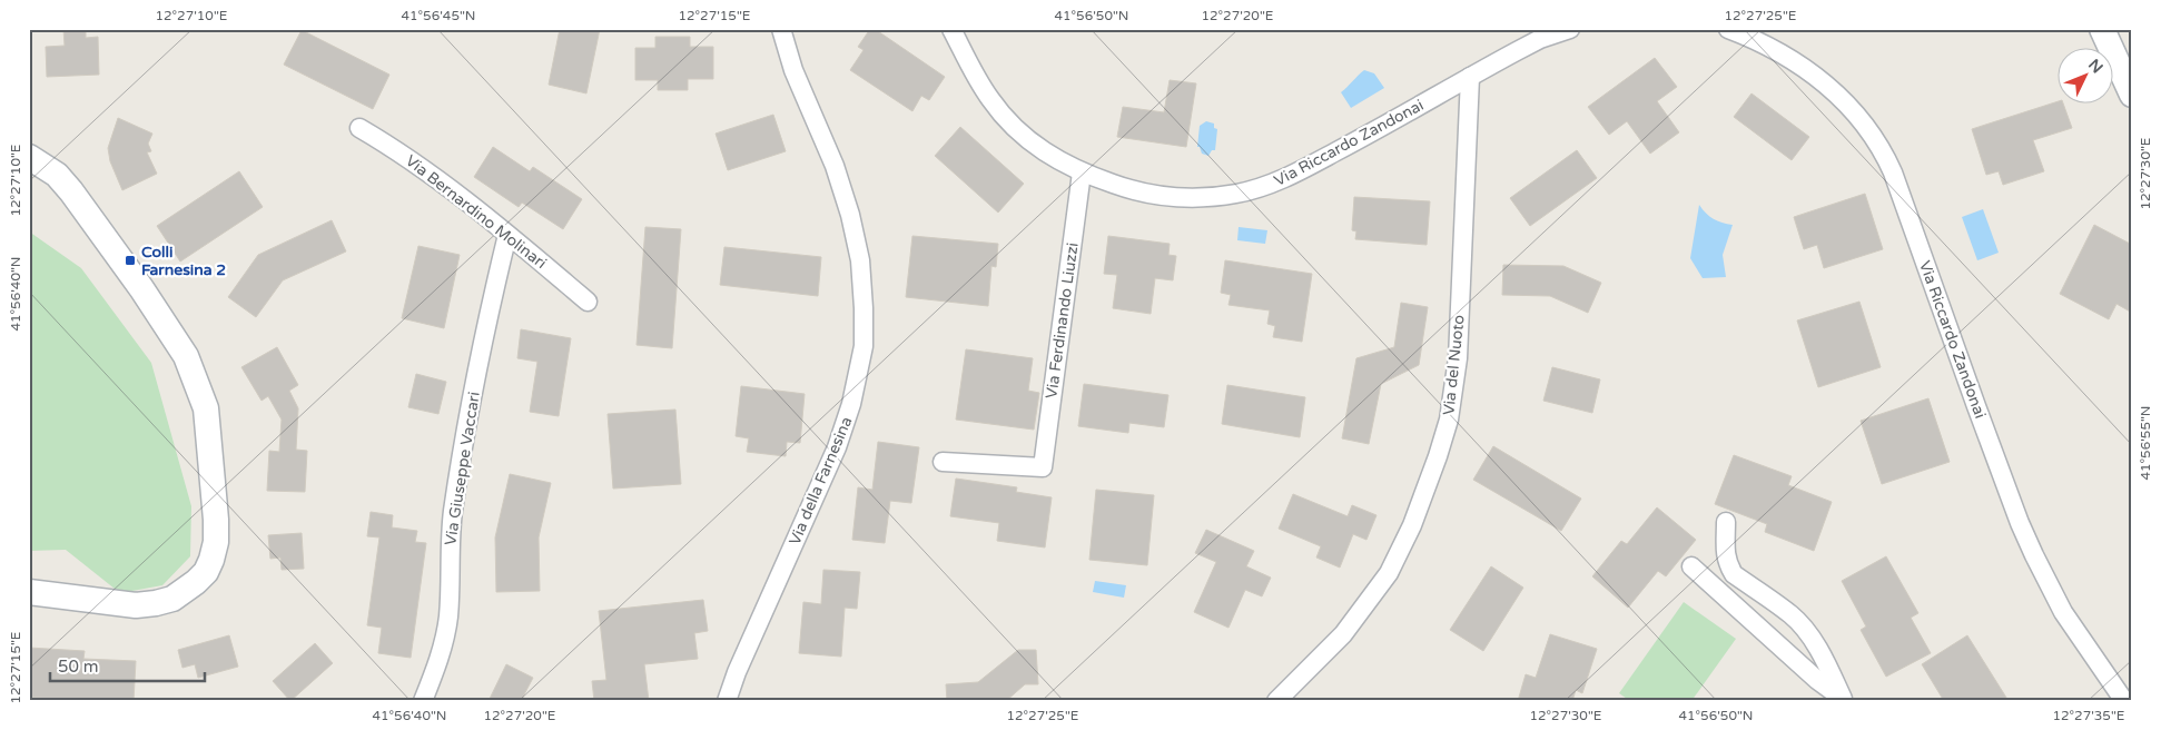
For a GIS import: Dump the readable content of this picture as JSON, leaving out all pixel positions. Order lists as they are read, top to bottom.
{
  "streets": {
    "street": [
      "Via Riccardo Zandonai",
      "Via Bernardino Molinari",
      "Via Ferdinando Liuzzi",
      "Via del Nuoto",
      "Via Giuseppe Vaccari",
      "Via della Farnesina"
    ]
  },
  "crossings": [
    ["Via Riccardo Zandonai", "Via Ferdinando Liuzzi"],
    ["Via Riccardo Zandonai", "Via del Nuoto"],
    ["Via Bernardino Molinari", "Via Giuseppe Vaccari"]
  ],
  "places": {
    "transit": ["Colli Farnesina 2"]
  },
  "scale_bar": "50 m",
  "north": "top right",
  "coordinates": [
    "12°27'10\"E",
    "41°56'45\"N",
    "12°27'15\"E",
    "41°56'50\"N",
    "12°27'20\"E",
    "12°27'25\"E",
    "12°27'30\"E",
    "41°56'40\"N",
    "41°56'55\"N",
    "12°27'35\"E"
  ]
}
